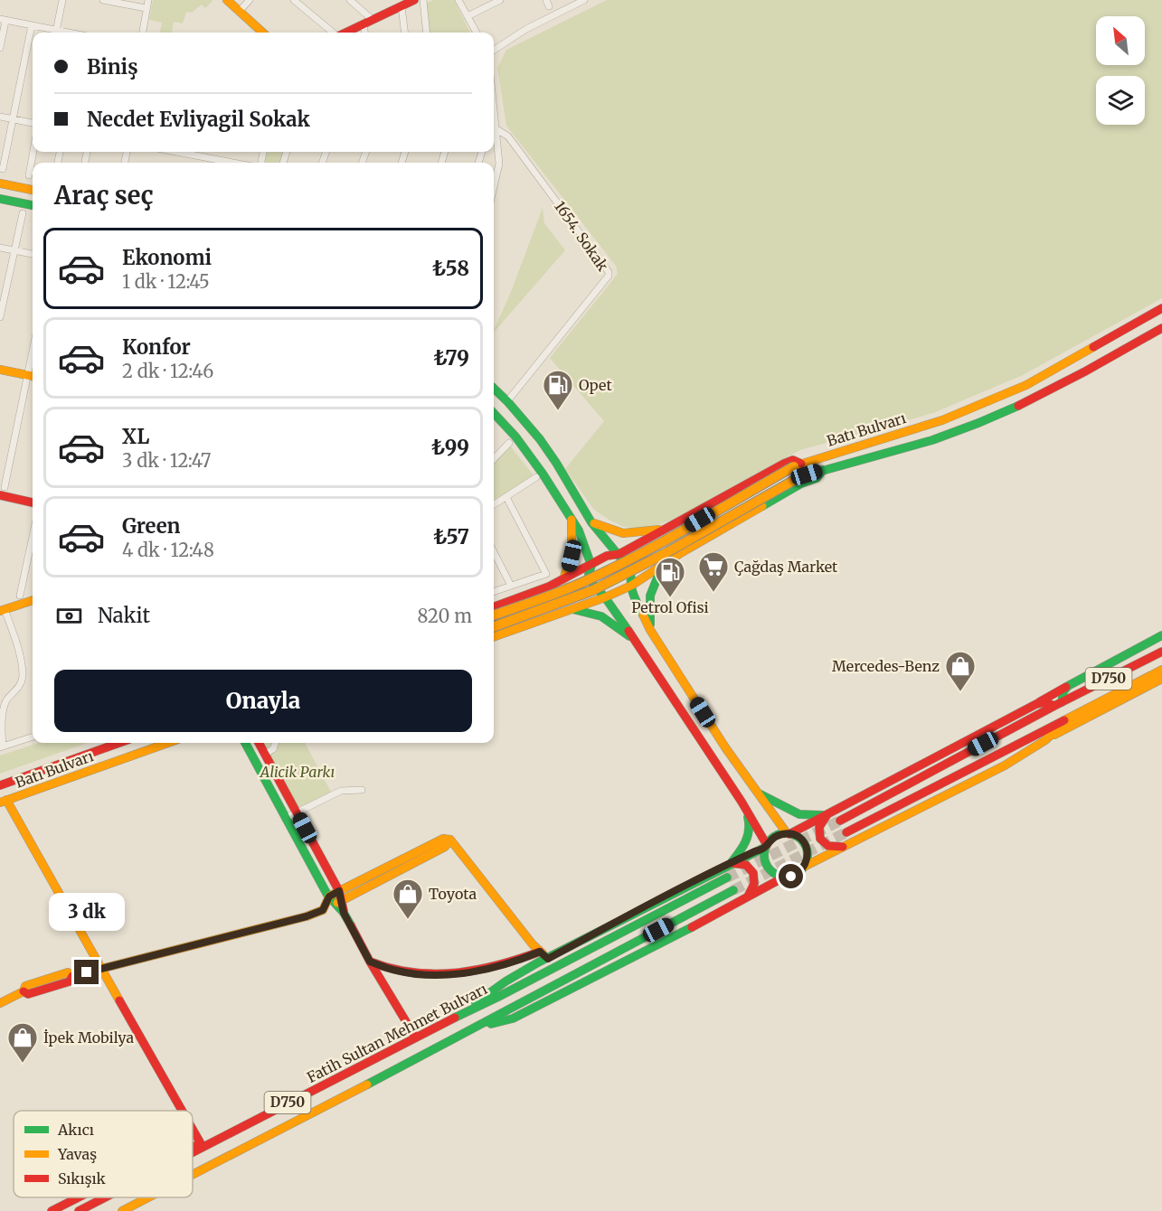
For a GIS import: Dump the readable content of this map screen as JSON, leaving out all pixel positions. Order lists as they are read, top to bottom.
{
  "streets": {
    "main road": ["Batı Bulvarı", "D750", "Fatih Sultan Mehmet Bulvarı"],
    "street": ["1654. Sokak"]
  },
  "parks": ["Alicik Parkı"],
  "places": {
    "fuel station": ["Opet", "Petrol Ofisi"],
    "supermarket": ["Çağdaş Market"],
    "shop": ["Mercedes-Benz", "Toyota", "İpek Mobilya"]
  },
  "legend": ["Akıcı", "Yavaş", "Sıkışık"],
  "north": "top left",
  "page": {
    "banner": ["Biniş", "Necdet Evliyagil Sokak"],
    "heading": "Araç seç",
    "list": [
      {
        "name": "Ekonomi",
        "note": "1 dk · 12:45",
        "value": "₺58"
      },
      {
        "name": "Konfor",
        "note": "2 dk · 12:46",
        "value": "₺79"
      },
      {
        "name": "XL",
        "note": "3 dk · 12:47",
        "value": "₺99"
      },
      {
        "name": "Green",
        "note": "4 dk · 12:48",
        "value": "₺57"
      }
    ],
    "pay": ["Nakit", "820 m"],
    "buttons": "Onayla",
    "bubble": "3 dk"
  }
}
